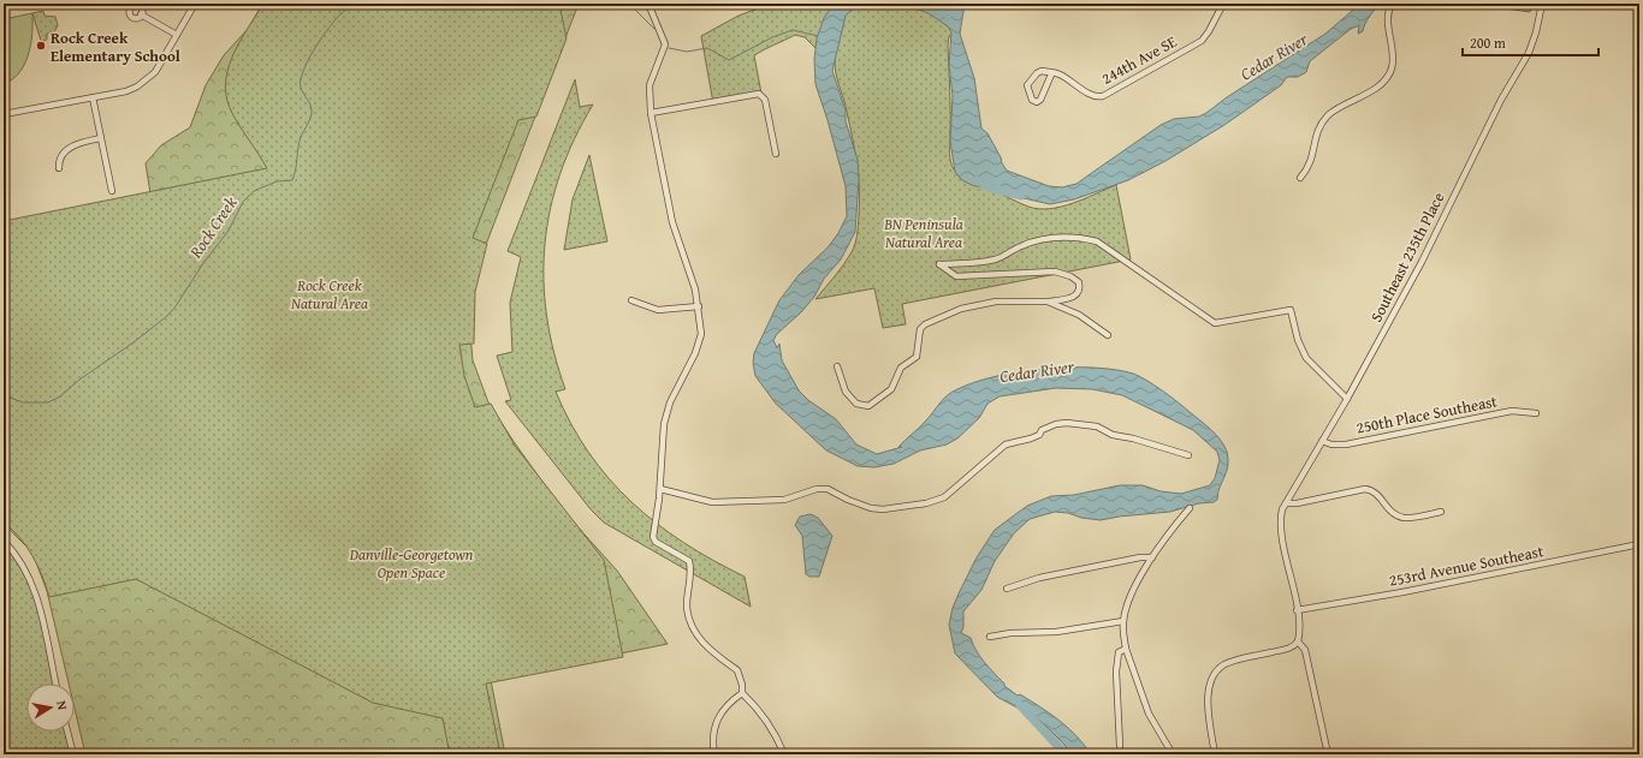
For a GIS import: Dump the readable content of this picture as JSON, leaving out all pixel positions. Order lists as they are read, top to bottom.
{
  "streets": {
    "street": [
      "244th Ave SE",
      "Southeast 235th Place",
      "250th Place Southeast",
      "253rd Avenue Southeast"
    ]
  },
  "crossings": [
    ["Southeast 235th Place", "250th Place Southeast"],
    ["Southeast 235th Place", "253rd Avenue Southeast"]
  ],
  "water": ["Cedar River", "Rock Creek"],
  "parks": ["BN Peninsula Natural Area", "Rock Creek Natural Area", "Danville-Georgetown Open Space"],
  "places": ["Rock Creek Elementary School"],
  "scale_bar": "200 m",
  "north": "right"
}
